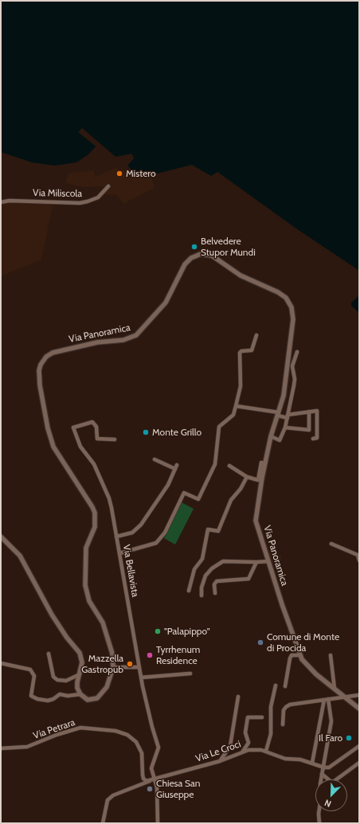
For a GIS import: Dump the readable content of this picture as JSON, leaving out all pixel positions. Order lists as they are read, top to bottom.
{
  "streets": {
    "street": [
      "Via Miliscola",
      "Via Panoramica",
      "Via Bellavista",
      "Via Petrara",
      "Via Le Croci"
    ]
  },
  "crossings": [
    ["Via Bellavista", "Via Petrara"],
    ["Via Bellavista", "Via Le Croci"],
    ["Via Petrara", "Via Le Croci"]
  ],
  "places": [
    "Mistero",
    "Belvedere Stupor Mundi",
    "Monte Grillo",
    "\"Palapippo\"",
    "Comune di Monte di Procida",
    "Tyrrhenum Residence",
    "Mazzella Gastropub",
    "Il Faro",
    "Chiesa San Giuseppe"
  ],
  "north": "bottom left"
}
